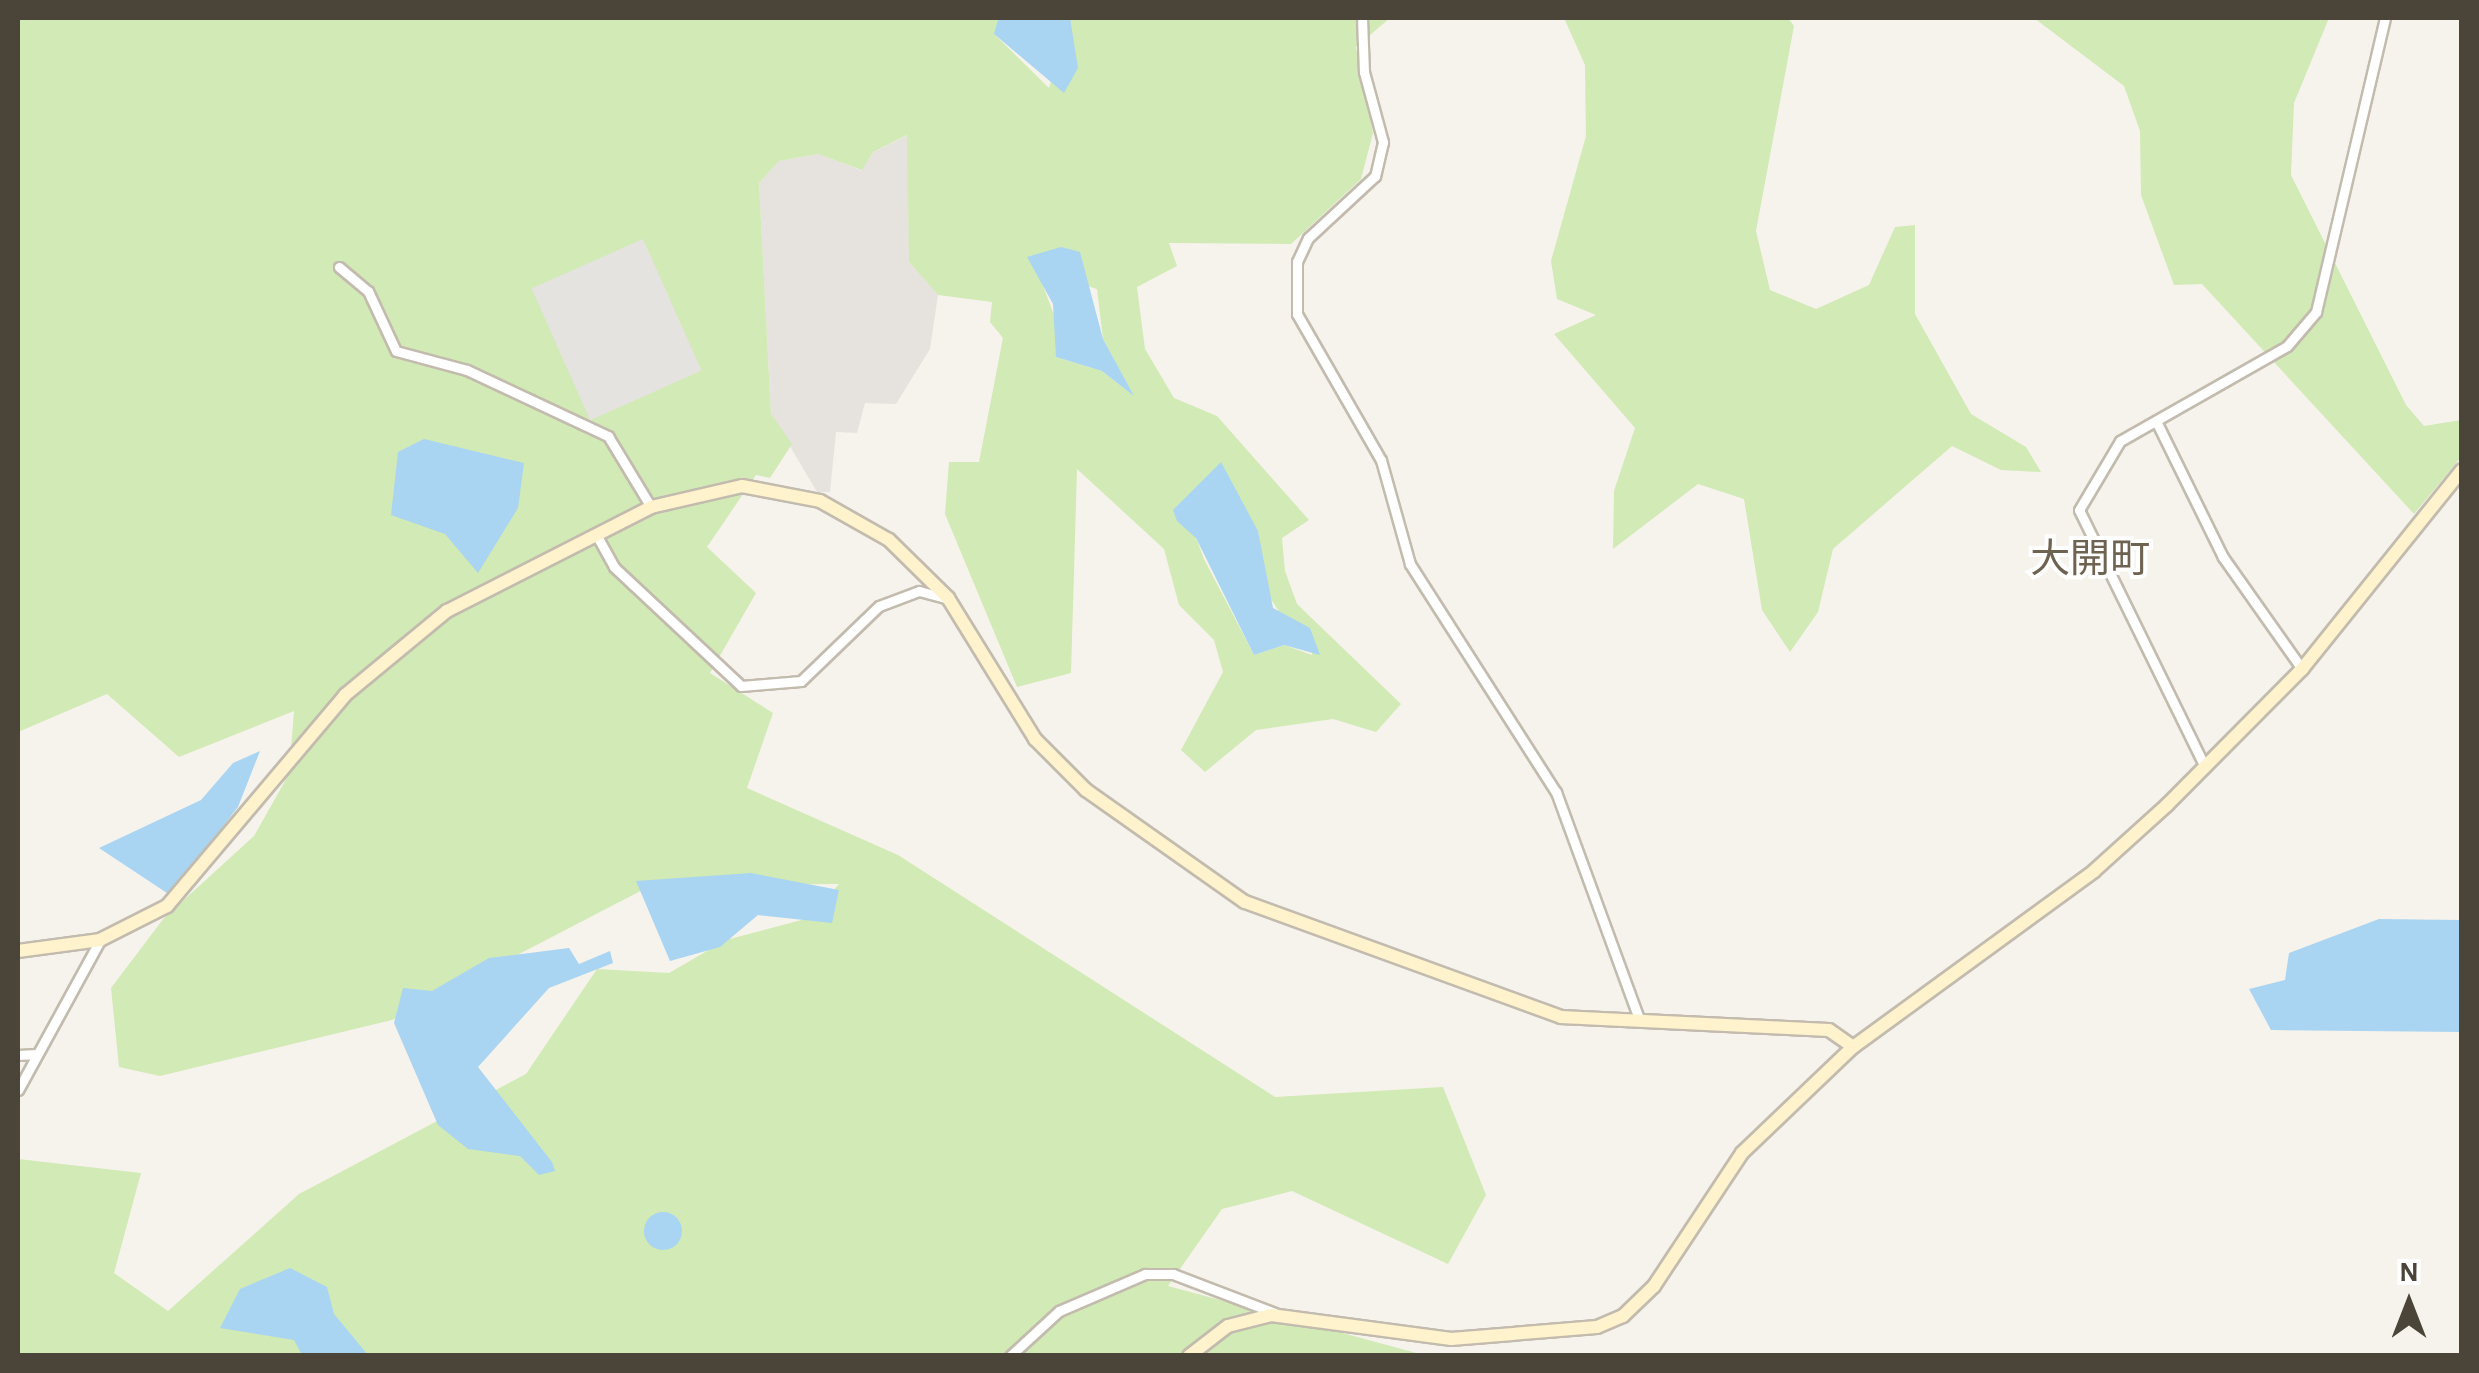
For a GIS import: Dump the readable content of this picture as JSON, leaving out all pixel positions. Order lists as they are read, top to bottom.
{
  "districts": ["大開町"],
  "north": "top"
}
